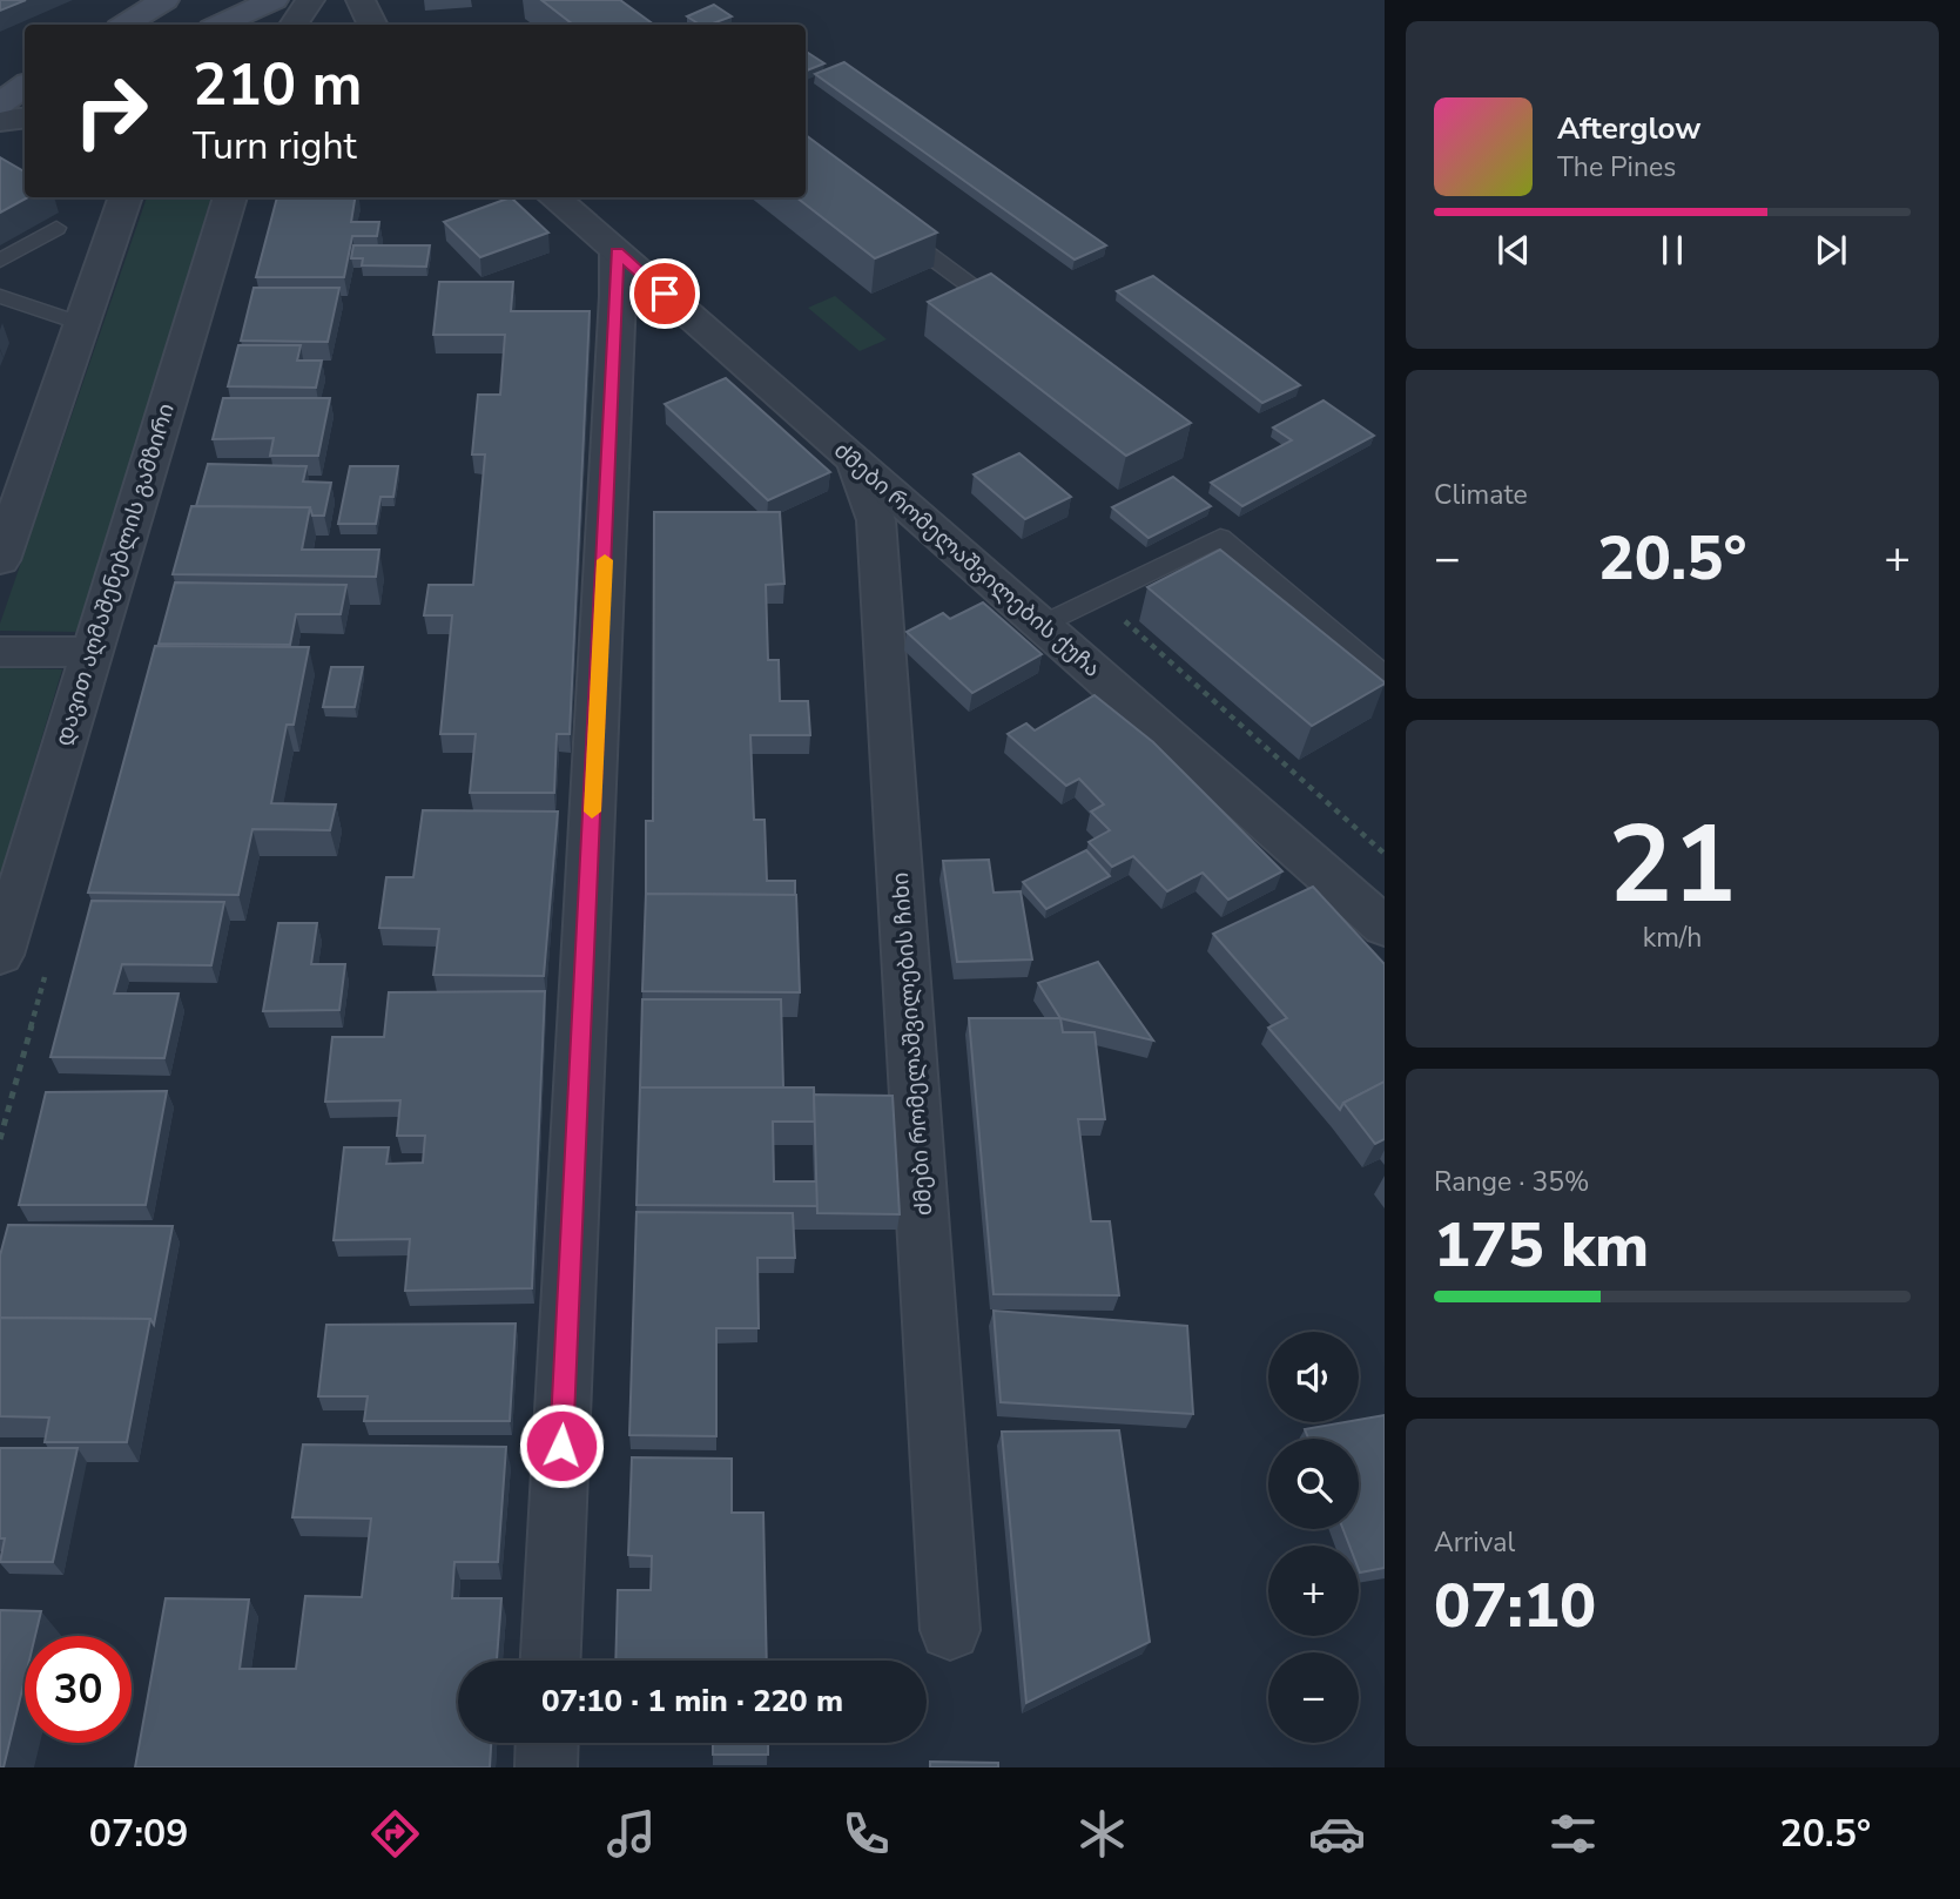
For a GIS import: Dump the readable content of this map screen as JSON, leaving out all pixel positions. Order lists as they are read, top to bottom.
{
  "streets": {
    "street": ["ძმები რომელაშვილების ქუჩა", "დავით აღმაშენებლის გამზირი", "ძმები რომელაშვილების ჩიხი"]
  },
  "crossings": [
    ["ძმები რომელაშვილების ქუჩა", "ძმები რომელაშვილების ჩიხი"]
  ],
  "page": {
    "turn": ["210 m", "Turn right"],
    "song": ["Afterglow", "The Pines"],
    "tile": [
      "Climate",
      ["21", "km/h"],
      ["Range · 35%", "175 km"],
      ["Arrival", "07:10"]
    ],
    "heat": ["−", "20.5°", "+"],
    "map_buttons": ["+", "−"],
    "limit": "30",
    "trip": "07:10 · 1 min · 220 m",
    "tabs": ["07:09", "20.5°"]
  }
}
